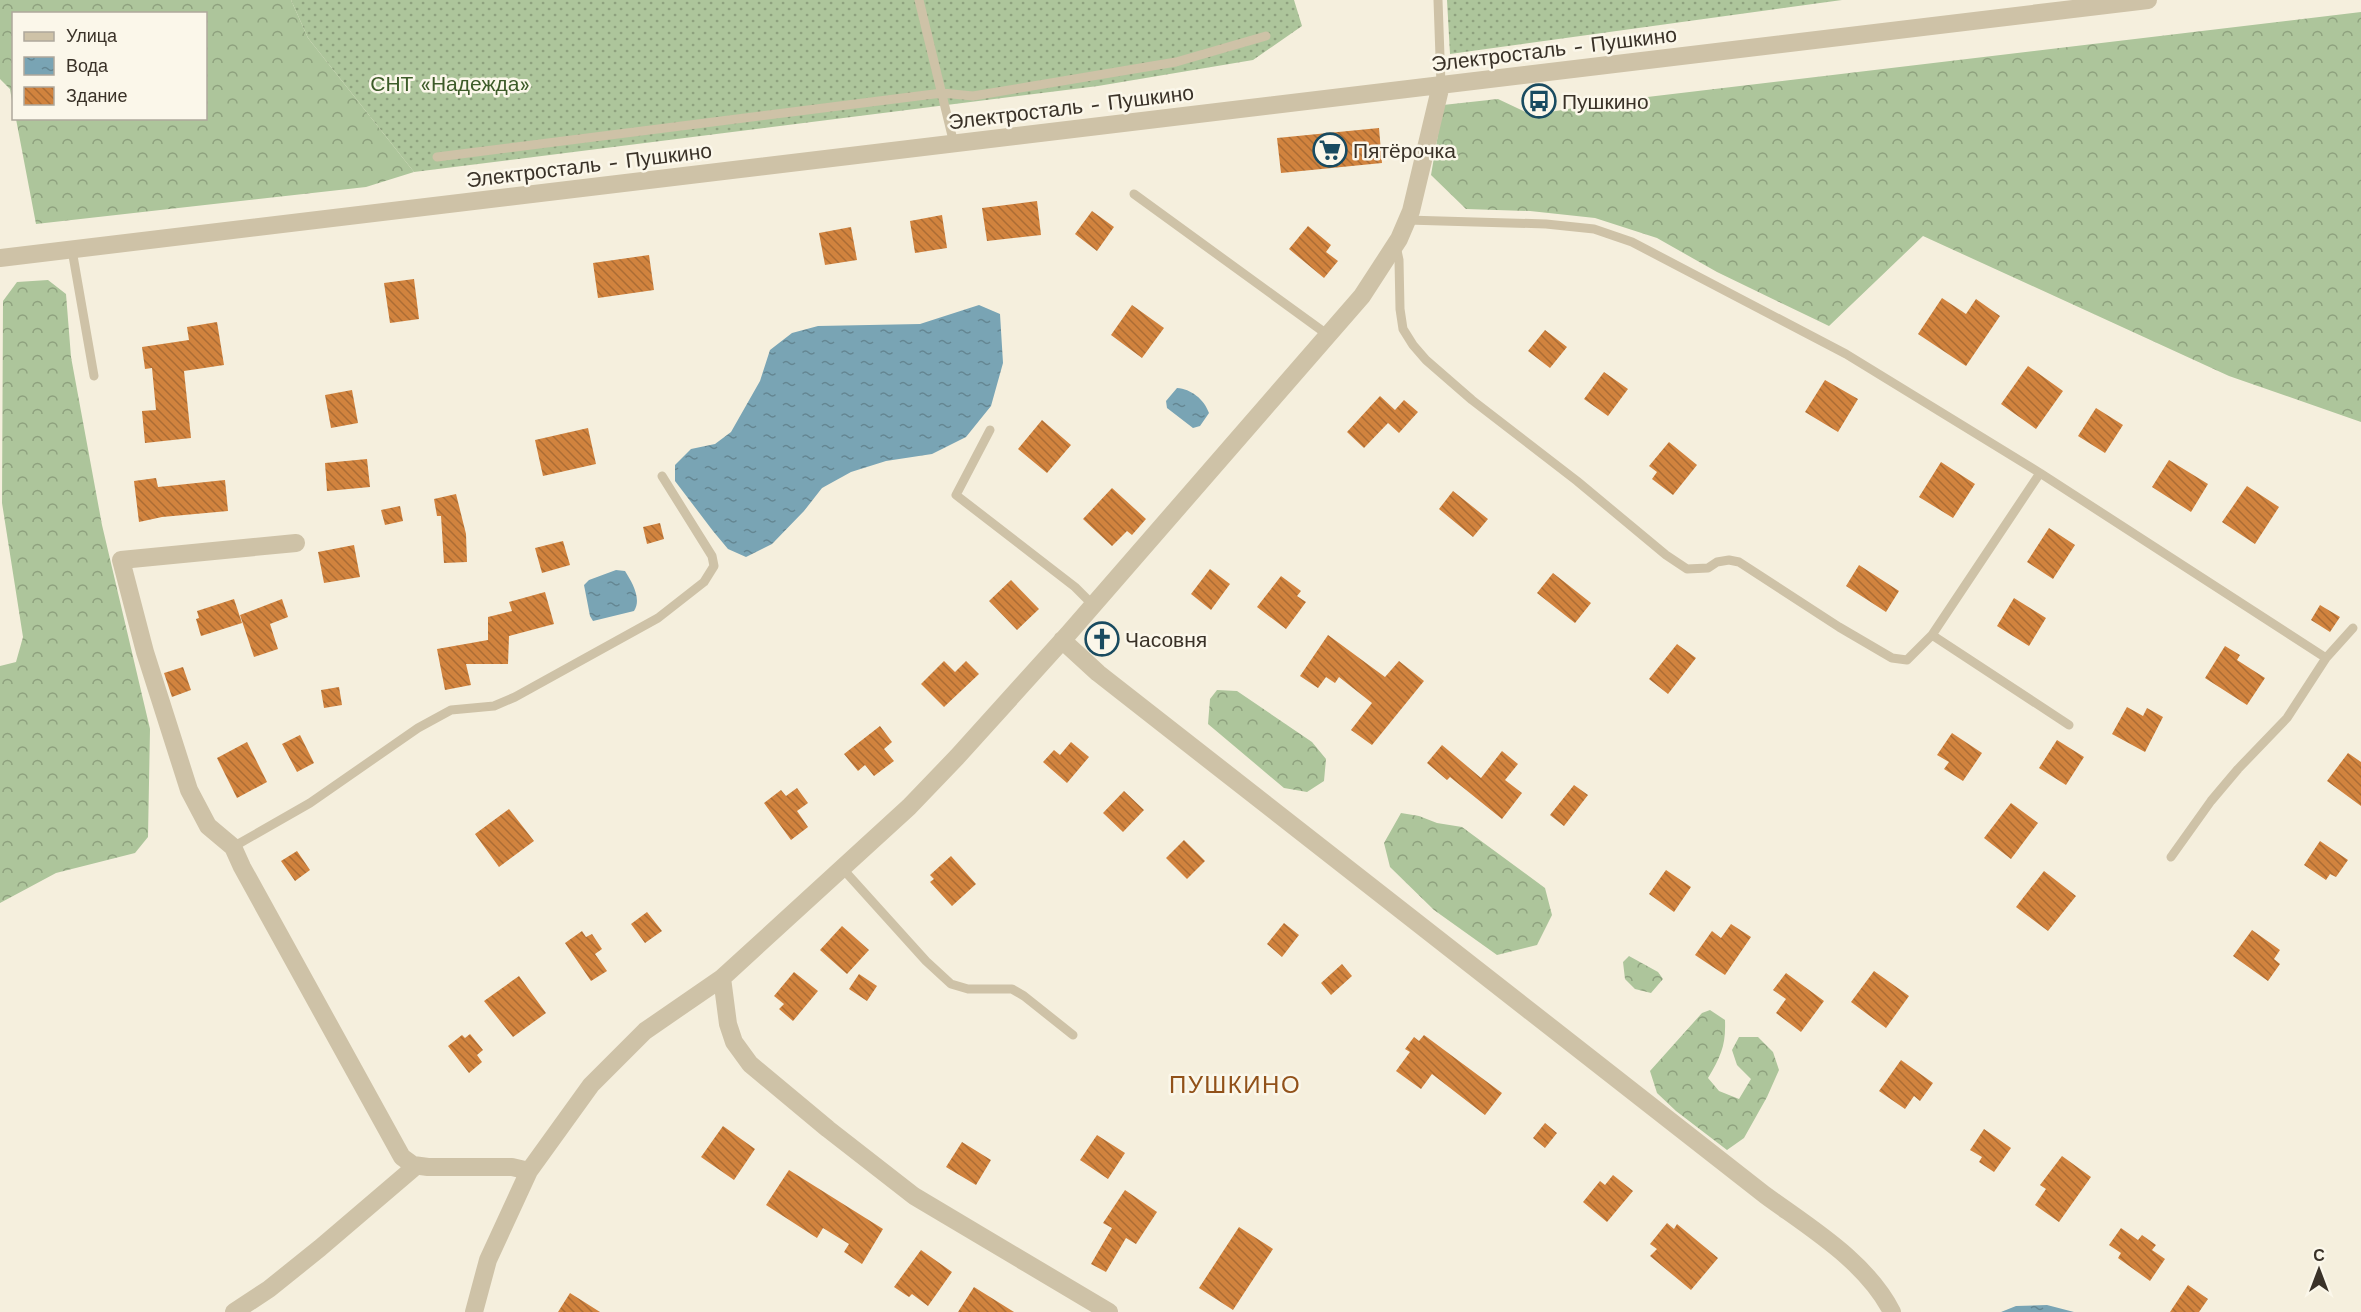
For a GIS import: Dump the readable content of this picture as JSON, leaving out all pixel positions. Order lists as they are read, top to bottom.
{
  "streets": {
    "street": ["Электросталь - Пушкино"]
  },
  "districts": ["ПУШКИНО"],
  "parks": ["СНТ «Надежда»"],
  "places": {
    "bus stop": ["Пушкино"],
    "supermarket": ["Пятёрочка"],
    "church": ["Часовня"]
  },
  "legend": ["Улица", "Вода", "Здание"],
  "north": "top"
}
